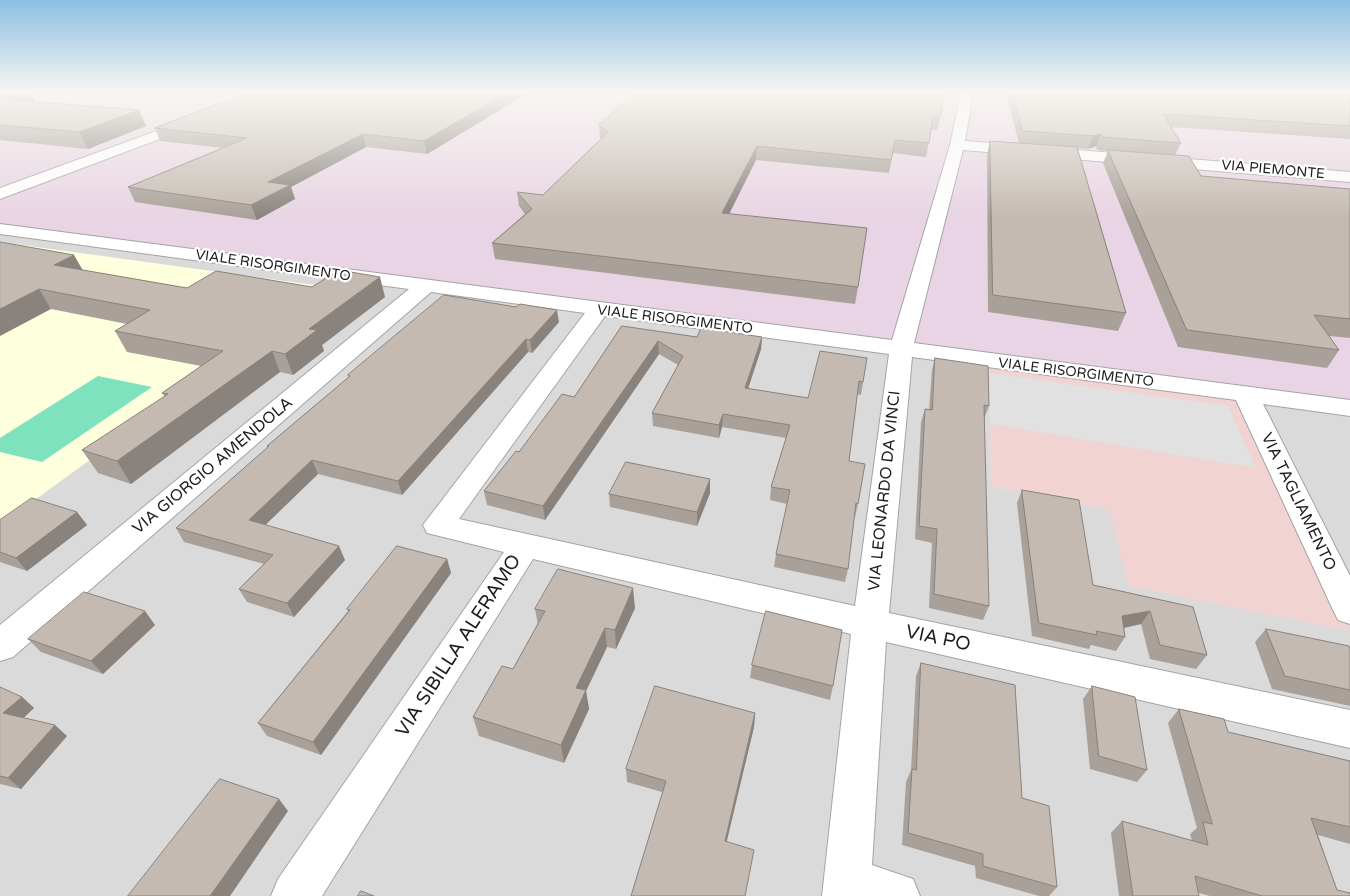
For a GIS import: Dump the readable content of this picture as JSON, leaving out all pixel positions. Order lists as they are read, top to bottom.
{
  "streets": {
    "street": [
      "VIA PIEMONTE",
      "VIALE RISORGIMENTO",
      "VIA GIORGIO AMENDOLA",
      "VIA LEONARDO DA VINCI",
      "VIA TAGLIAMENTO",
      "VIA PO",
      "VIA SIBILLA ALERAMO"
    ]
  },
  "crossings": [
    ["VIA PIEMONTE", "VIA LEONARDO DA VINCI"],
    ["VIALE RISORGIMENTO", "VIA GIORGIO AMENDOLA"],
    ["VIALE RISORGIMENTO", "VIA LEONARDO DA VINCI"],
    ["VIALE RISORGIMENTO", "VIA TAGLIAMENTO"],
    ["VIALE RISORGIMENTO", "VIA SIBILLA ALERAMO"],
    ["VIA LEONARDO DA VINCI", "VIA PO"],
    ["VIA PO", "VIA SIBILLA ALERAMO"]
  ]
}
